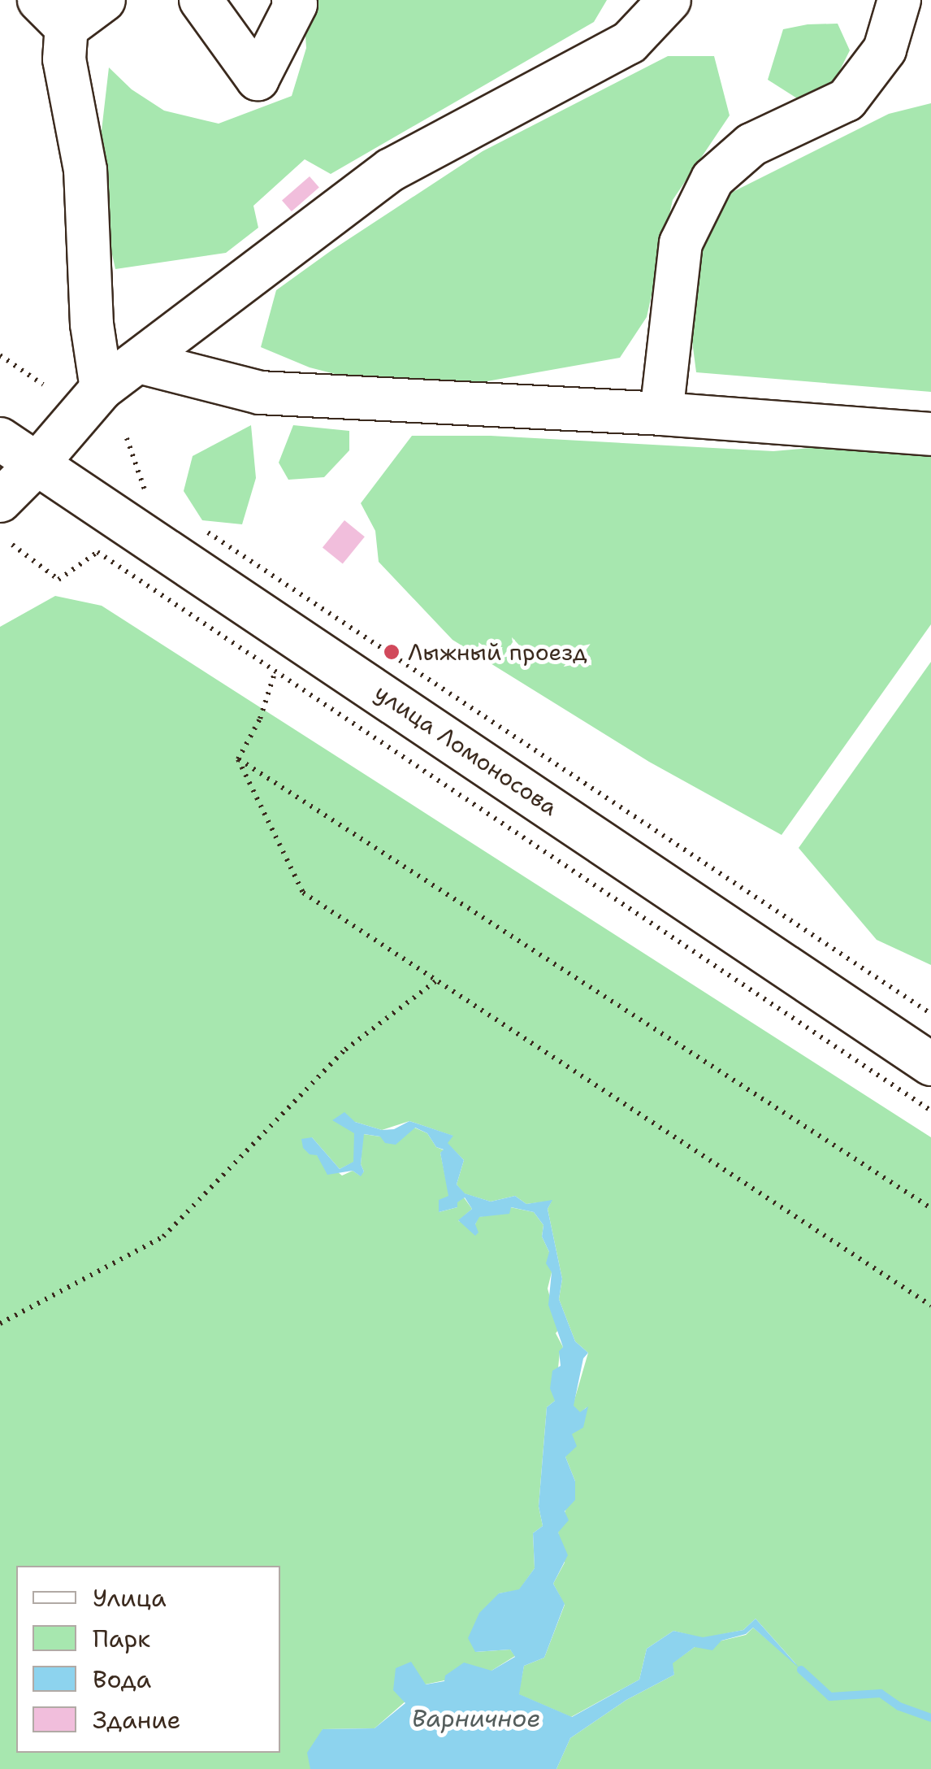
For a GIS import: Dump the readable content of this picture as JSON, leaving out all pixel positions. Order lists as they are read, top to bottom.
{
  "streets": {
    "street": ["улица Ломоносова"]
  },
  "water": ["Варничное"],
  "places": ["Лыжный проезд"],
  "legend": [
    "Улица",
    "Парк",
    "Вода",
    "Здание"
  ]
}
